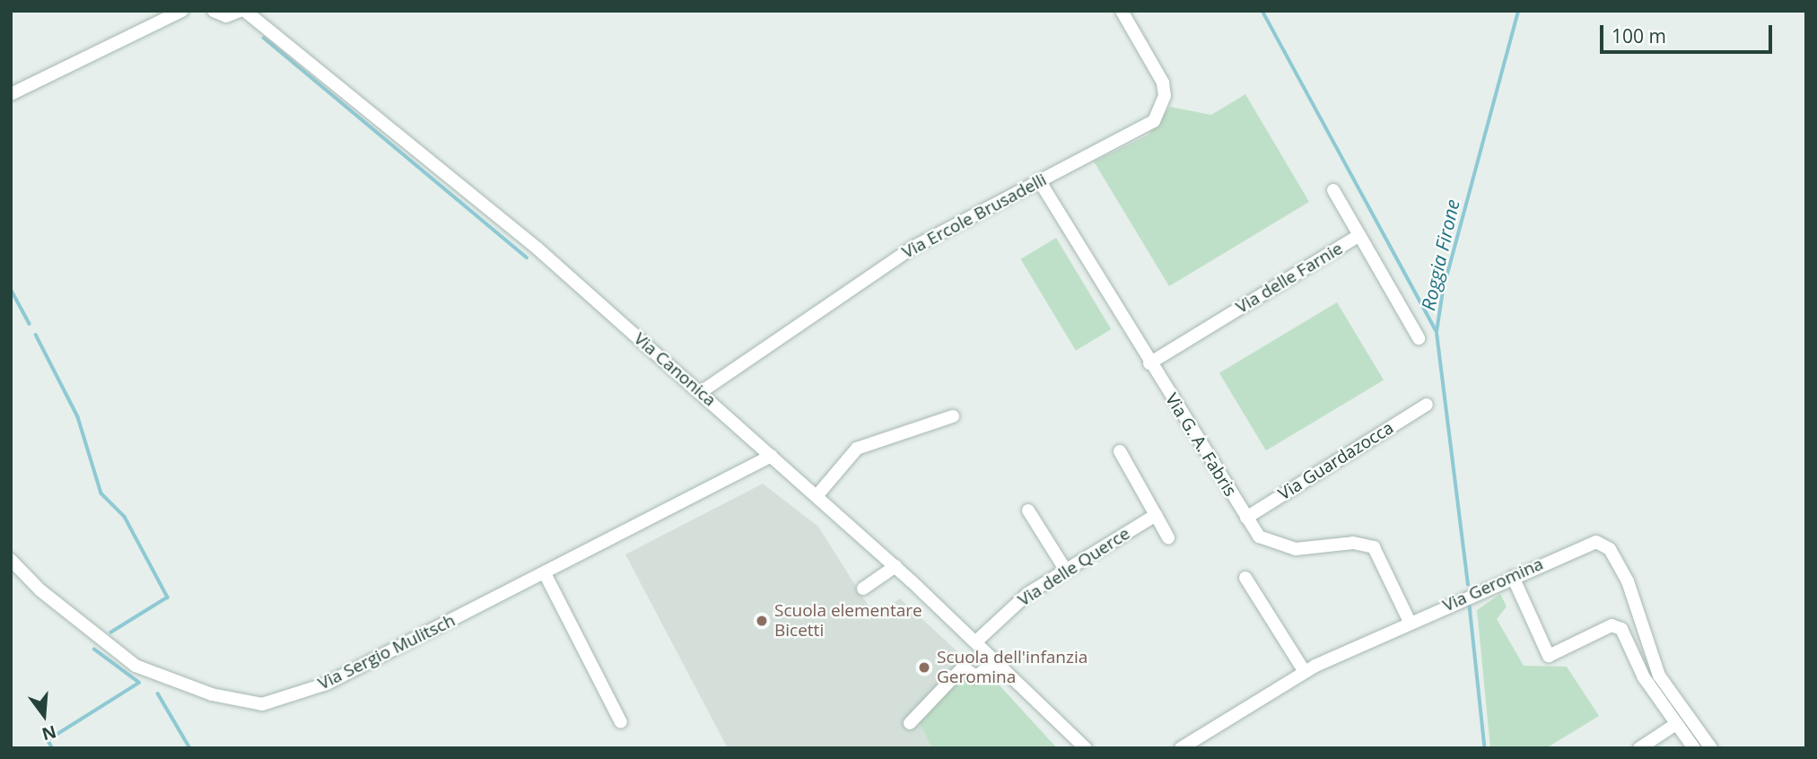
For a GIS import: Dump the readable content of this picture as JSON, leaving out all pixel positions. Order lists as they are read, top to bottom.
{
  "streets": {
    "street": [
      "Via Ercole Brusadelli",
      "Via delle Farnie",
      "Via Canonica",
      "Via G. A. Fabris",
      "Via Guardazocca",
      "Via delle Querce",
      "Via Geromina",
      "Via Sergio Mulitsch"
    ]
  },
  "crossings": [
    ["Via Ercole Brusadelli", "Via Canonica"],
    ["Via Ercole Brusadelli", "Via G. A. Fabris"],
    ["Via delle Farnie", "Via G. A. Fabris"],
    ["Via Canonica", "Via delle Querce"],
    ["Via Canonica", "Via Sergio Mulitsch"],
    ["Via G. A. Fabris", "Via Guardazocca"],
    ["Via G. A. Fabris", "Via Geromina"]
  ],
  "water": ["Roggia Firone"],
  "places": ["Scuola elementare Bicetti", "Scuola dell'infanzia Geromina"],
  "scale_bar": "100 m",
  "north": "bottom"
}
